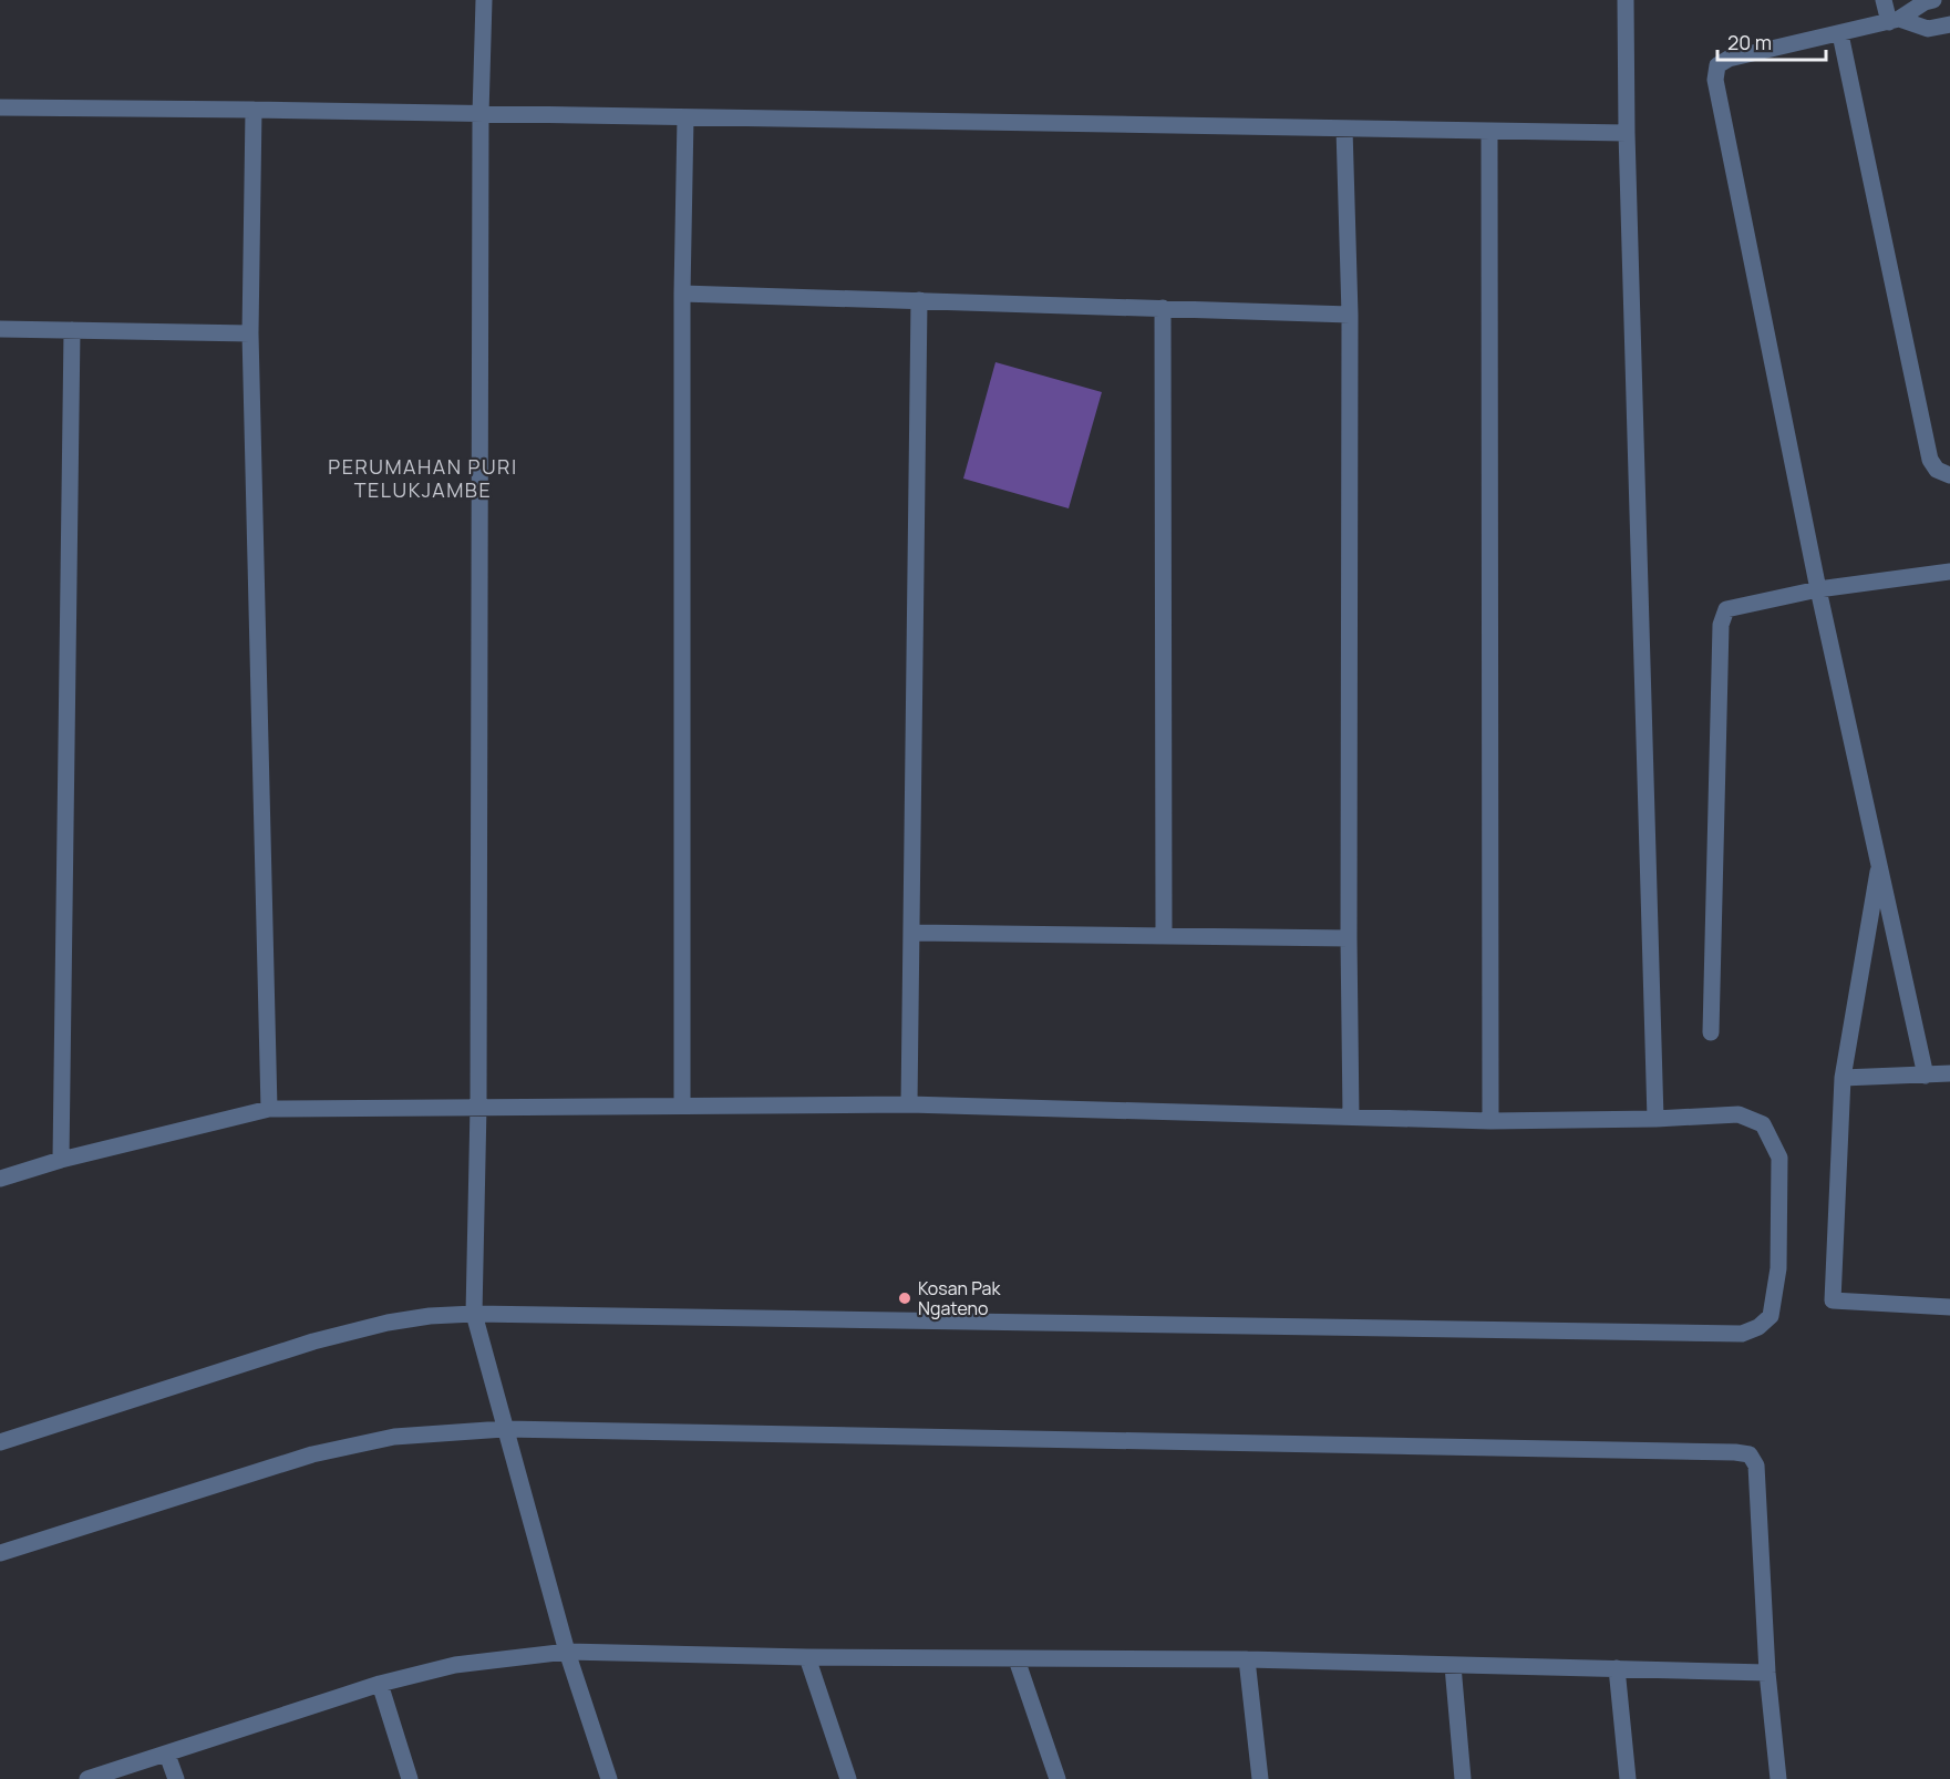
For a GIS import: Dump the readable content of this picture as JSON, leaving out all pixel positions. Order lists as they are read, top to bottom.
{
  "districts": ["PERUMAHAN PURI TELUKJAMBE"],
  "places": ["Kosan Pak Ngateno"],
  "scale_bar": "20 m"
}
